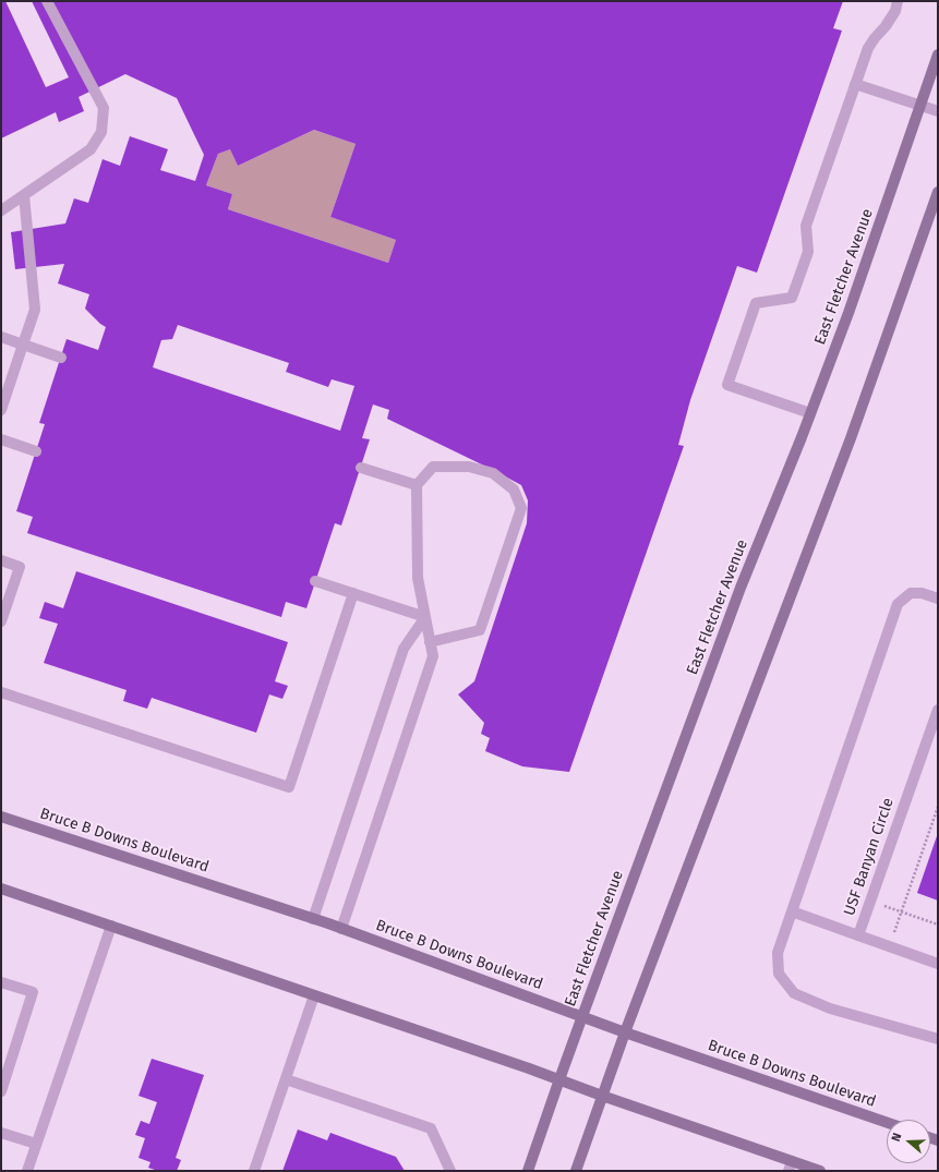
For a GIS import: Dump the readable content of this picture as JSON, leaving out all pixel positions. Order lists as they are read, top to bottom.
{
  "streets": {
    "main road": ["East Fletcher Avenue", "Bruce B Downs Boulevard"],
    "street": ["USF Banyan Circle"]
  },
  "crossings": [
    ["East Fletcher Avenue", "Bruce B Downs Boulevard"]
  ],
  "north": "left"
}
